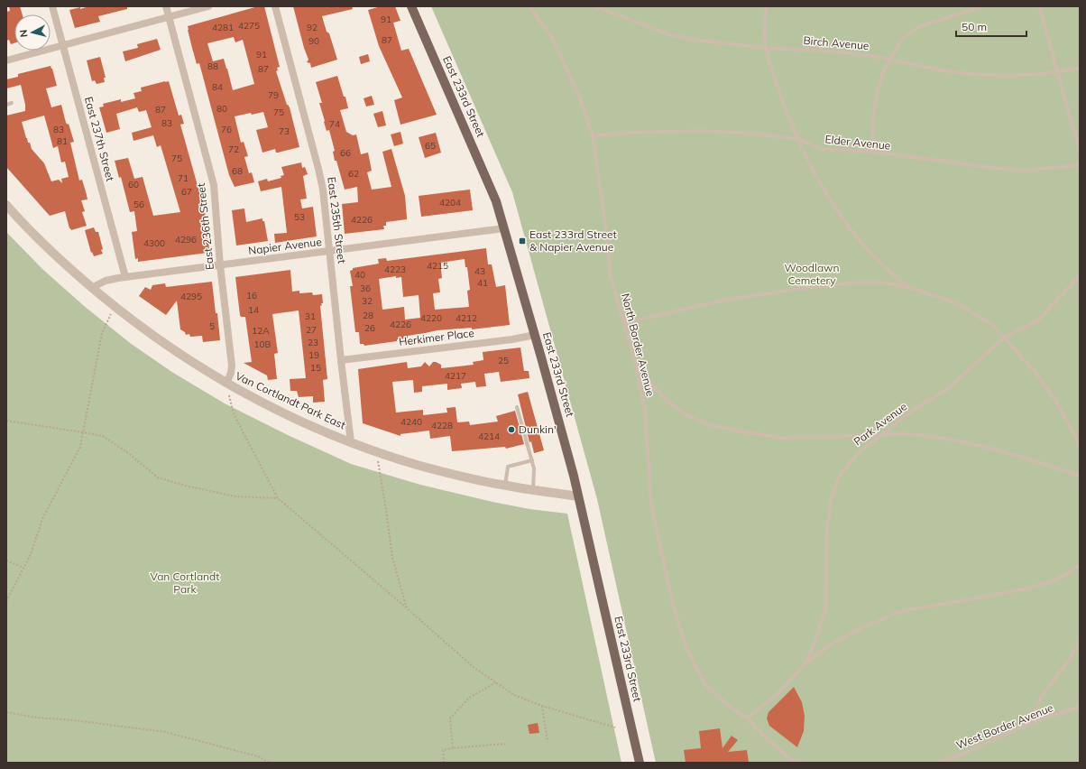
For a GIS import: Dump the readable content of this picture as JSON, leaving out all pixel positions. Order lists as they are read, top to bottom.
{
  "streets": {
    "main road": ["East 233rd Street"],
    "street": [
      "East 237th Street",
      "East 235th Street",
      "East 236th Street",
      "Napier Avenue",
      "Herkimer Place",
      "Van Cortlandt Park East"
    ],
    "lane": [
      "Birch Avenue",
      "Elder Avenue",
      "North Border Avenue",
      "Park Avenue",
      "West Border Avenue"
    ]
  },
  "crossings": [
    ["East 233rd Street", "Napier Avenue"],
    ["East 233rd Street", "Herkimer Place"],
    ["East 233rd Street", "Van Cortlandt Park East"],
    ["East 237th Street", "Napier Avenue"],
    ["Elder Avenue", "North Border Avenue"],
    ["East 235th Street", "Napier Avenue"],
    ["East 235th Street", "Herkimer Place"],
    ["East 235th Street", "Van Cortlandt Park East"],
    ["East 236th Street", "Napier Avenue"],
    ["East 236th Street", "Van Cortlandt Park East"],
    ["Napier Avenue", "Van Cortlandt Park East"],
    ["North Border Avenue", "Park Avenue"]
  ],
  "parks": ["Woodlawn Cemetery", "Van Cortlandt Park"],
  "places": {
    "transit": ["East 233rd Street & Napier Avenue"],
    "other": ["Dunkin'"]
  },
  "house_numbers": [
    "91",
    "4275",
    "4281",
    "92",
    "87",
    "90",
    "91",
    "88",
    "87",
    "84",
    "79",
    "80",
    "87",
    "75",
    "83",
    "74",
    "83",
    "76",
    "73",
    "81",
    "65",
    "72",
    "66",
    "75",
    "68",
    "62",
    "71",
    "60",
    "67",
    "4204",
    "56",
    "53",
    "4226",
    "4296",
    "4300",
    "4215",
    "4223",
    "43",
    "40",
    "41",
    "36",
    "16",
    "4295",
    "32",
    "14",
    "28",
    "31",
    "4220",
    "4212",
    "4226",
    "5",
    "26",
    "27",
    "12A",
    "23",
    "10B",
    "19",
    "25",
    "15",
    "4217",
    "4240",
    "4228",
    "4214"
  ],
  "scale_bar": "50 m",
  "north": "left"
}
